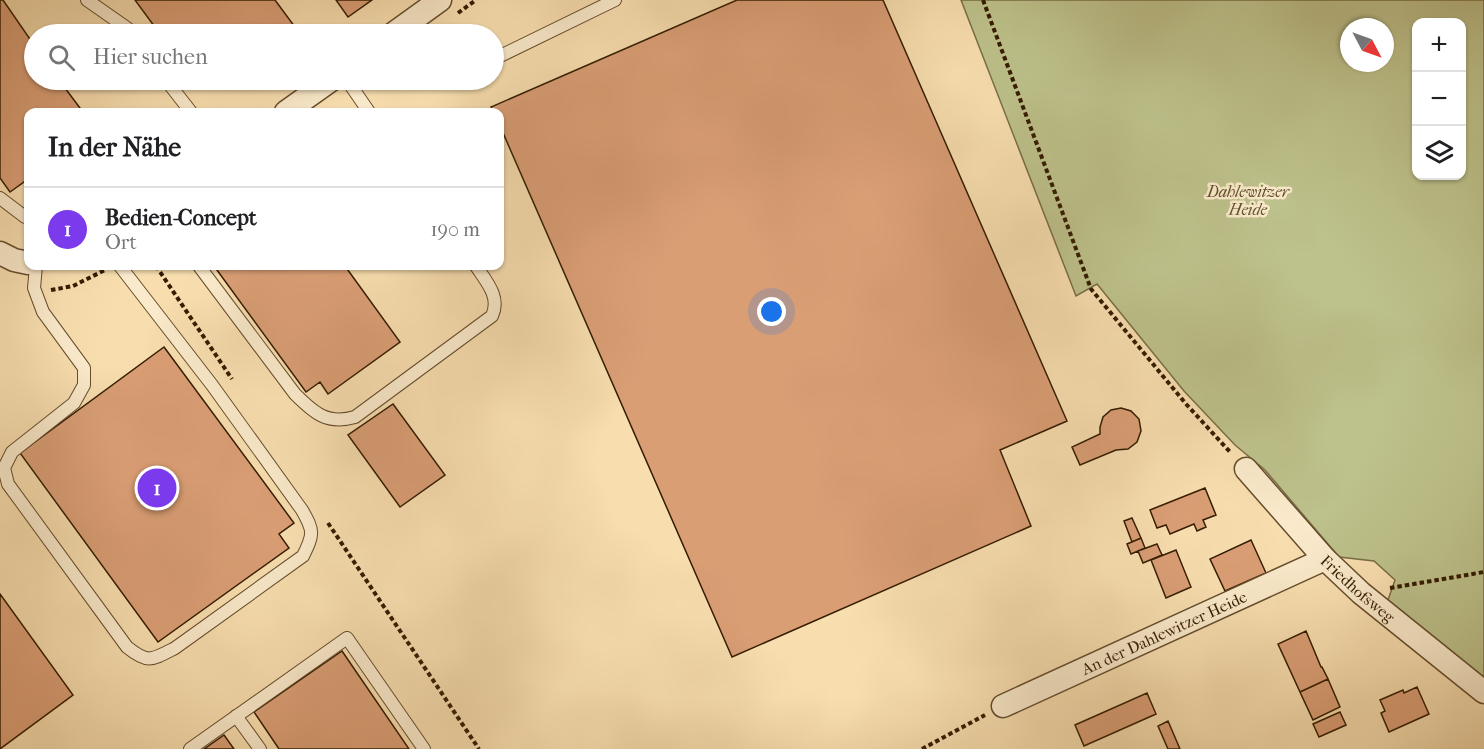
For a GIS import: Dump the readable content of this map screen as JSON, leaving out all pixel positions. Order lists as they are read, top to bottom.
{
  "streets": {
    "street": ["Friedhofsweg", "An der Dahlewitzer Heide"]
  },
  "crossings": [
    ["Friedhofsweg", "An der Dahlewitzer Heide"]
  ],
  "parks": ["Dahlewitzer Heide"],
  "north": "bottom right",
  "page": {
    "map_buttons": ["+", "−"],
    "search": "Hier suchen",
    "heading": "In der Nähe",
    "list": [
      {
        "mark": "1",
        "name": "Bedien-Concept",
        "note": "Ort",
        "value": "190 m"
      }
    ],
    "pins": "1"
  }
}
